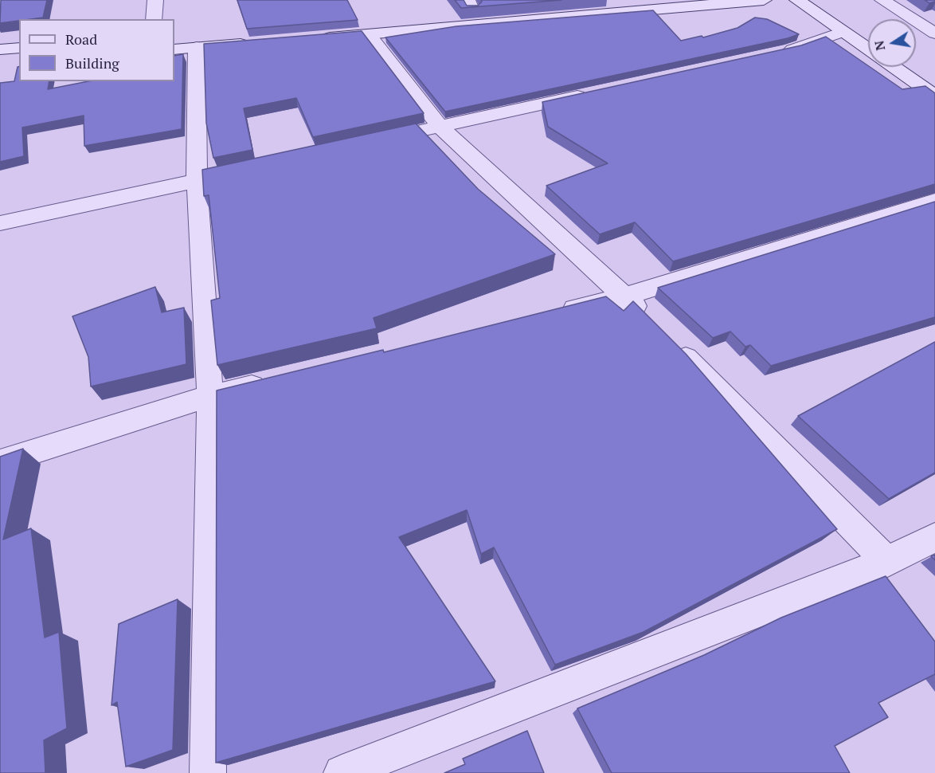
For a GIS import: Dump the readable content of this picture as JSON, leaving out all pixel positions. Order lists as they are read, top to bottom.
{
  "legend": ["Road", "Building"],
  "north": "left"
}
